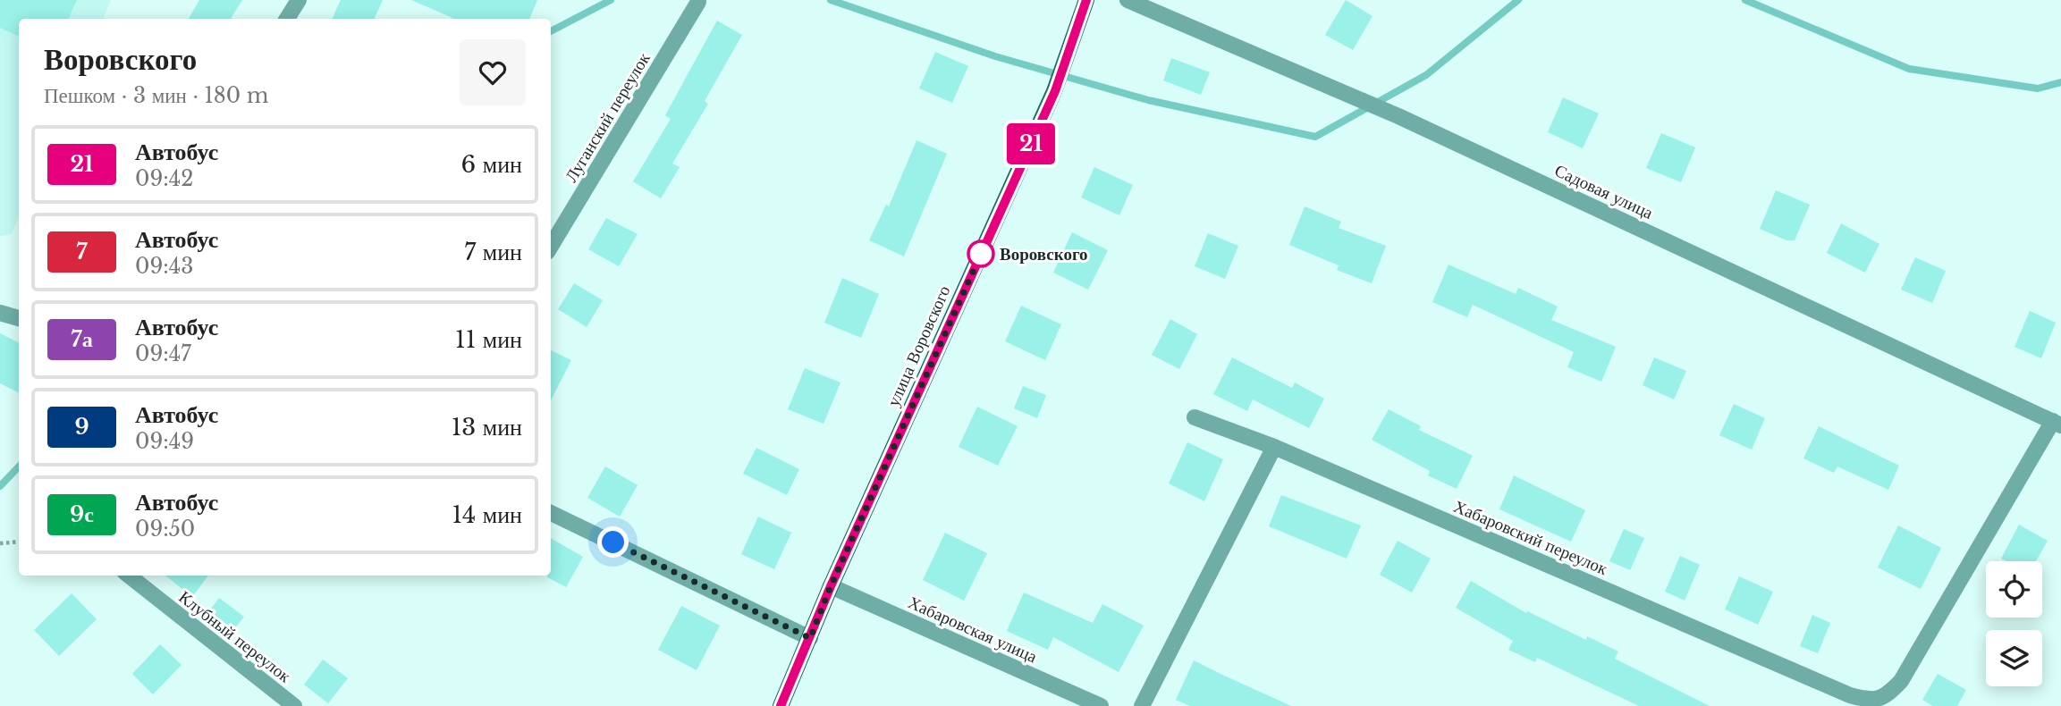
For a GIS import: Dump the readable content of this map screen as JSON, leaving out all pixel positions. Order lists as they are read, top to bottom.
{
  "streets": {
    "main road": ["улица Воровского"],
    "street": [
      "Луганский переулок",
      "Садовая улица",
      "Хабаровский переулок",
      "Хабаровская улица",
      "Клубный переулок"
    ]
  },
  "crossings": [
    ["Садовая улица", "Хабаровский переулок"],
    ["улица Воровского", "Хабаровская улица"]
  ],
  "places": ["Воровского"],
  "lines": ["bus line 21"],
  "page": {
    "on_map": "21",
    "heading": ["Воровского", "Пешком · 3 мин · 180 m"],
    "list": [
      {
        "mark": "21",
        "name": "Автобус",
        "note": "09:42",
        "value": "6 мин"
      },
      {
        "mark": "7",
        "name": "Автобус",
        "note": "09:43",
        "value": "7 мин"
      },
      {
        "mark": "7а",
        "name": "Автобус",
        "note": "09:47",
        "value": "11 мин"
      },
      {
        "mark": "9",
        "name": "Автобус",
        "note": "09:49",
        "value": "13 мин"
      },
      {
        "mark": "9с",
        "name": "Автобус",
        "note": "09:50",
        "value": "14 мин"
      }
    ]
  }
}
